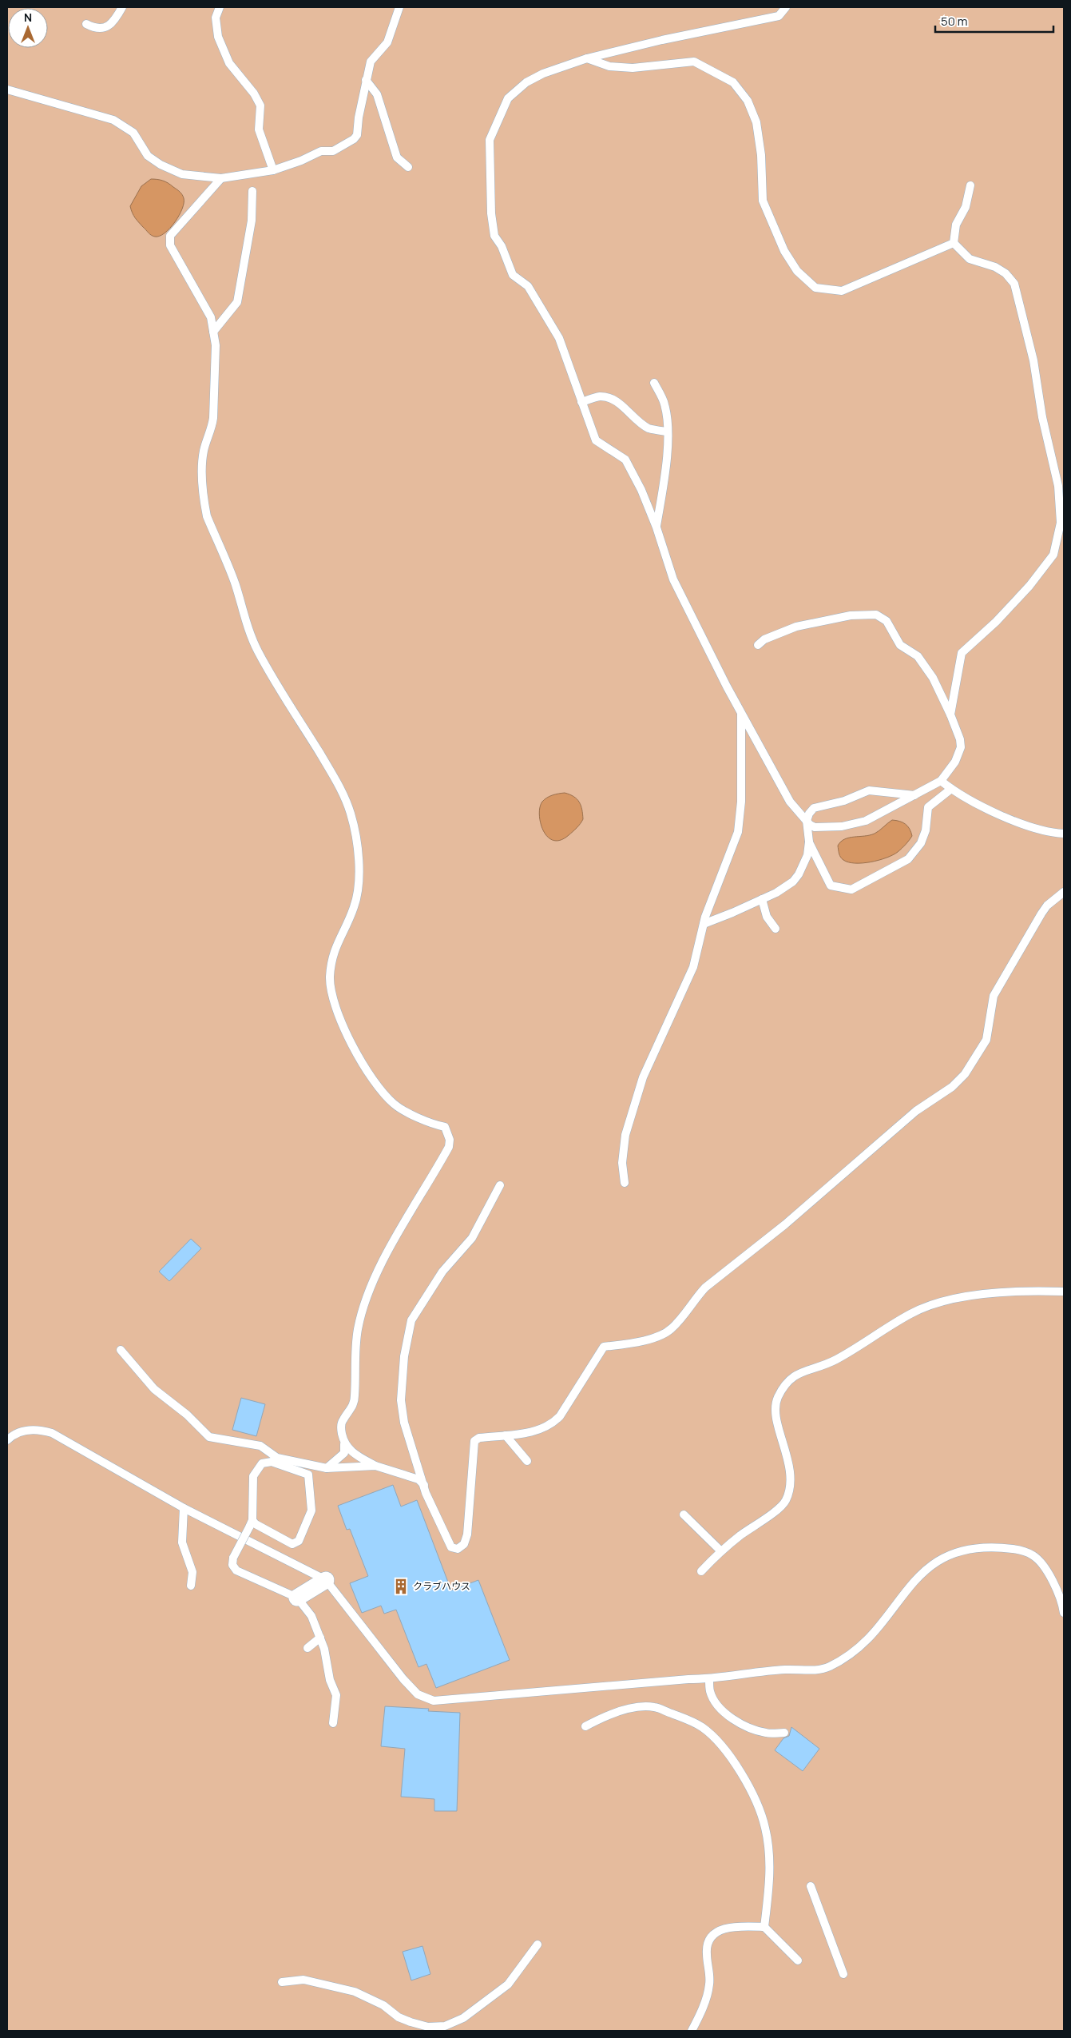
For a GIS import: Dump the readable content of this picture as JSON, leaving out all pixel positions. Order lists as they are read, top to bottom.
{
  "places": {
    "building": ["クラブハウス"]
  },
  "scale_bar": "50 m",
  "north": "top"
}
